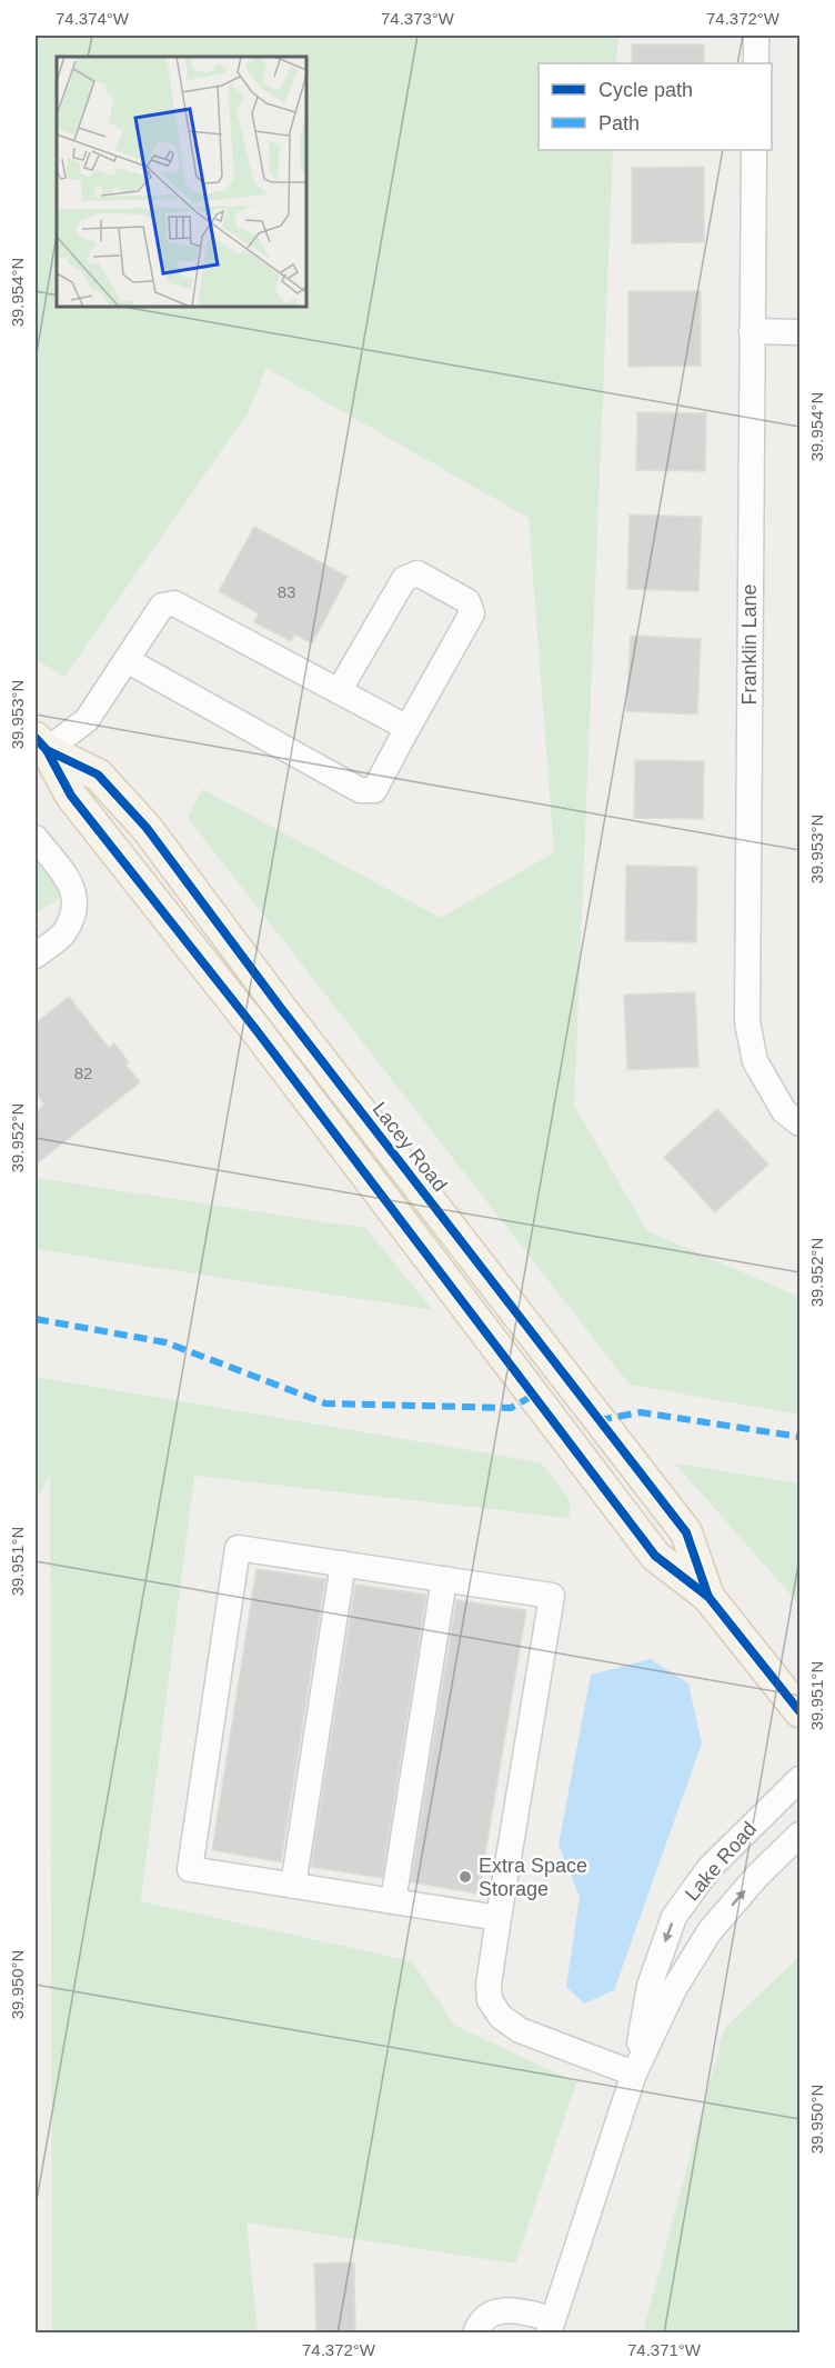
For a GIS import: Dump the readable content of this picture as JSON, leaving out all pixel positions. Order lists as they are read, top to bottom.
{
  "streets": {
    "main road": ["Lacey Road"],
    "street": ["Franklin Lane", "Lake Road"]
  },
  "places": ["Extra Space Storage"],
  "house_numbers": ["83", "82"],
  "legend": ["Cycle path", "Path"],
  "coordinates": [
    "74.374°W",
    "74.373°W",
    "74.372°W",
    "39.954°N",
    "39.953°N",
    "39.952°N",
    "39.951°N",
    "39.950°N",
    "74.371°W"
  ]
}
